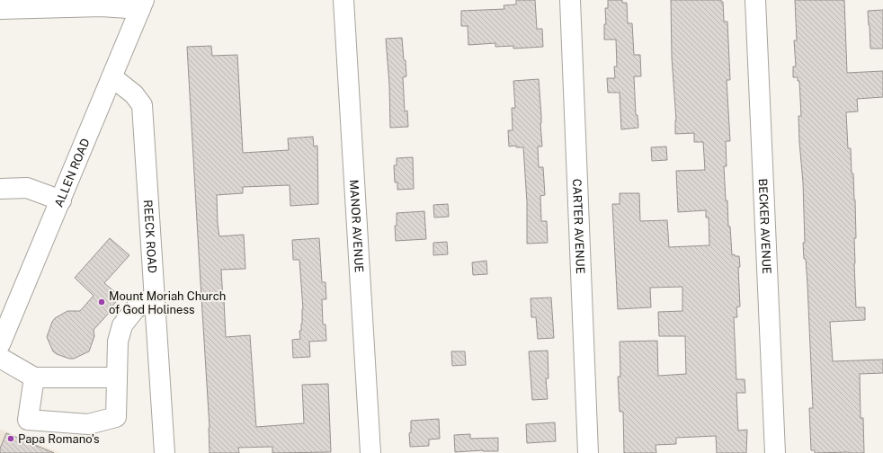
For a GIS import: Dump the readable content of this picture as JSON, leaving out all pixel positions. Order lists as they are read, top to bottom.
{
  "streets": {
    "street": [
      "ALLEN ROAD",
      "MANOR AVENUE",
      "CARTER AVENUE",
      "BECKER AVENUE",
      "REECK ROAD"
    ]
  },
  "crossings": [
    ["ALLEN ROAD", "REECK ROAD"]
  ],
  "places": ["Mount Moriah Church of God Holiness", "Papa Romano's"]
}
